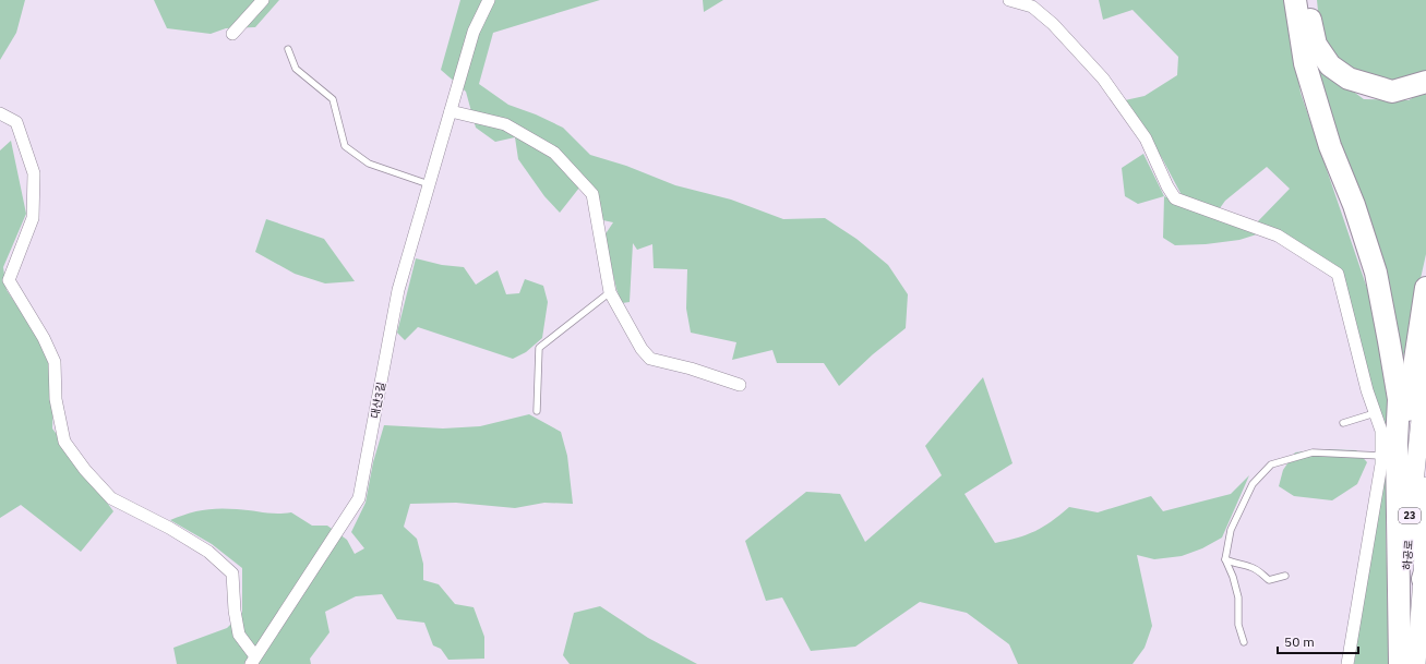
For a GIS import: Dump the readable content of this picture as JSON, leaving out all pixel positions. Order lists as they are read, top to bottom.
{
  "streets": {
    "main road": ["23", "하공로"],
    "street": ["대산3길"]
  },
  "scale_bar": "50 m"
}
